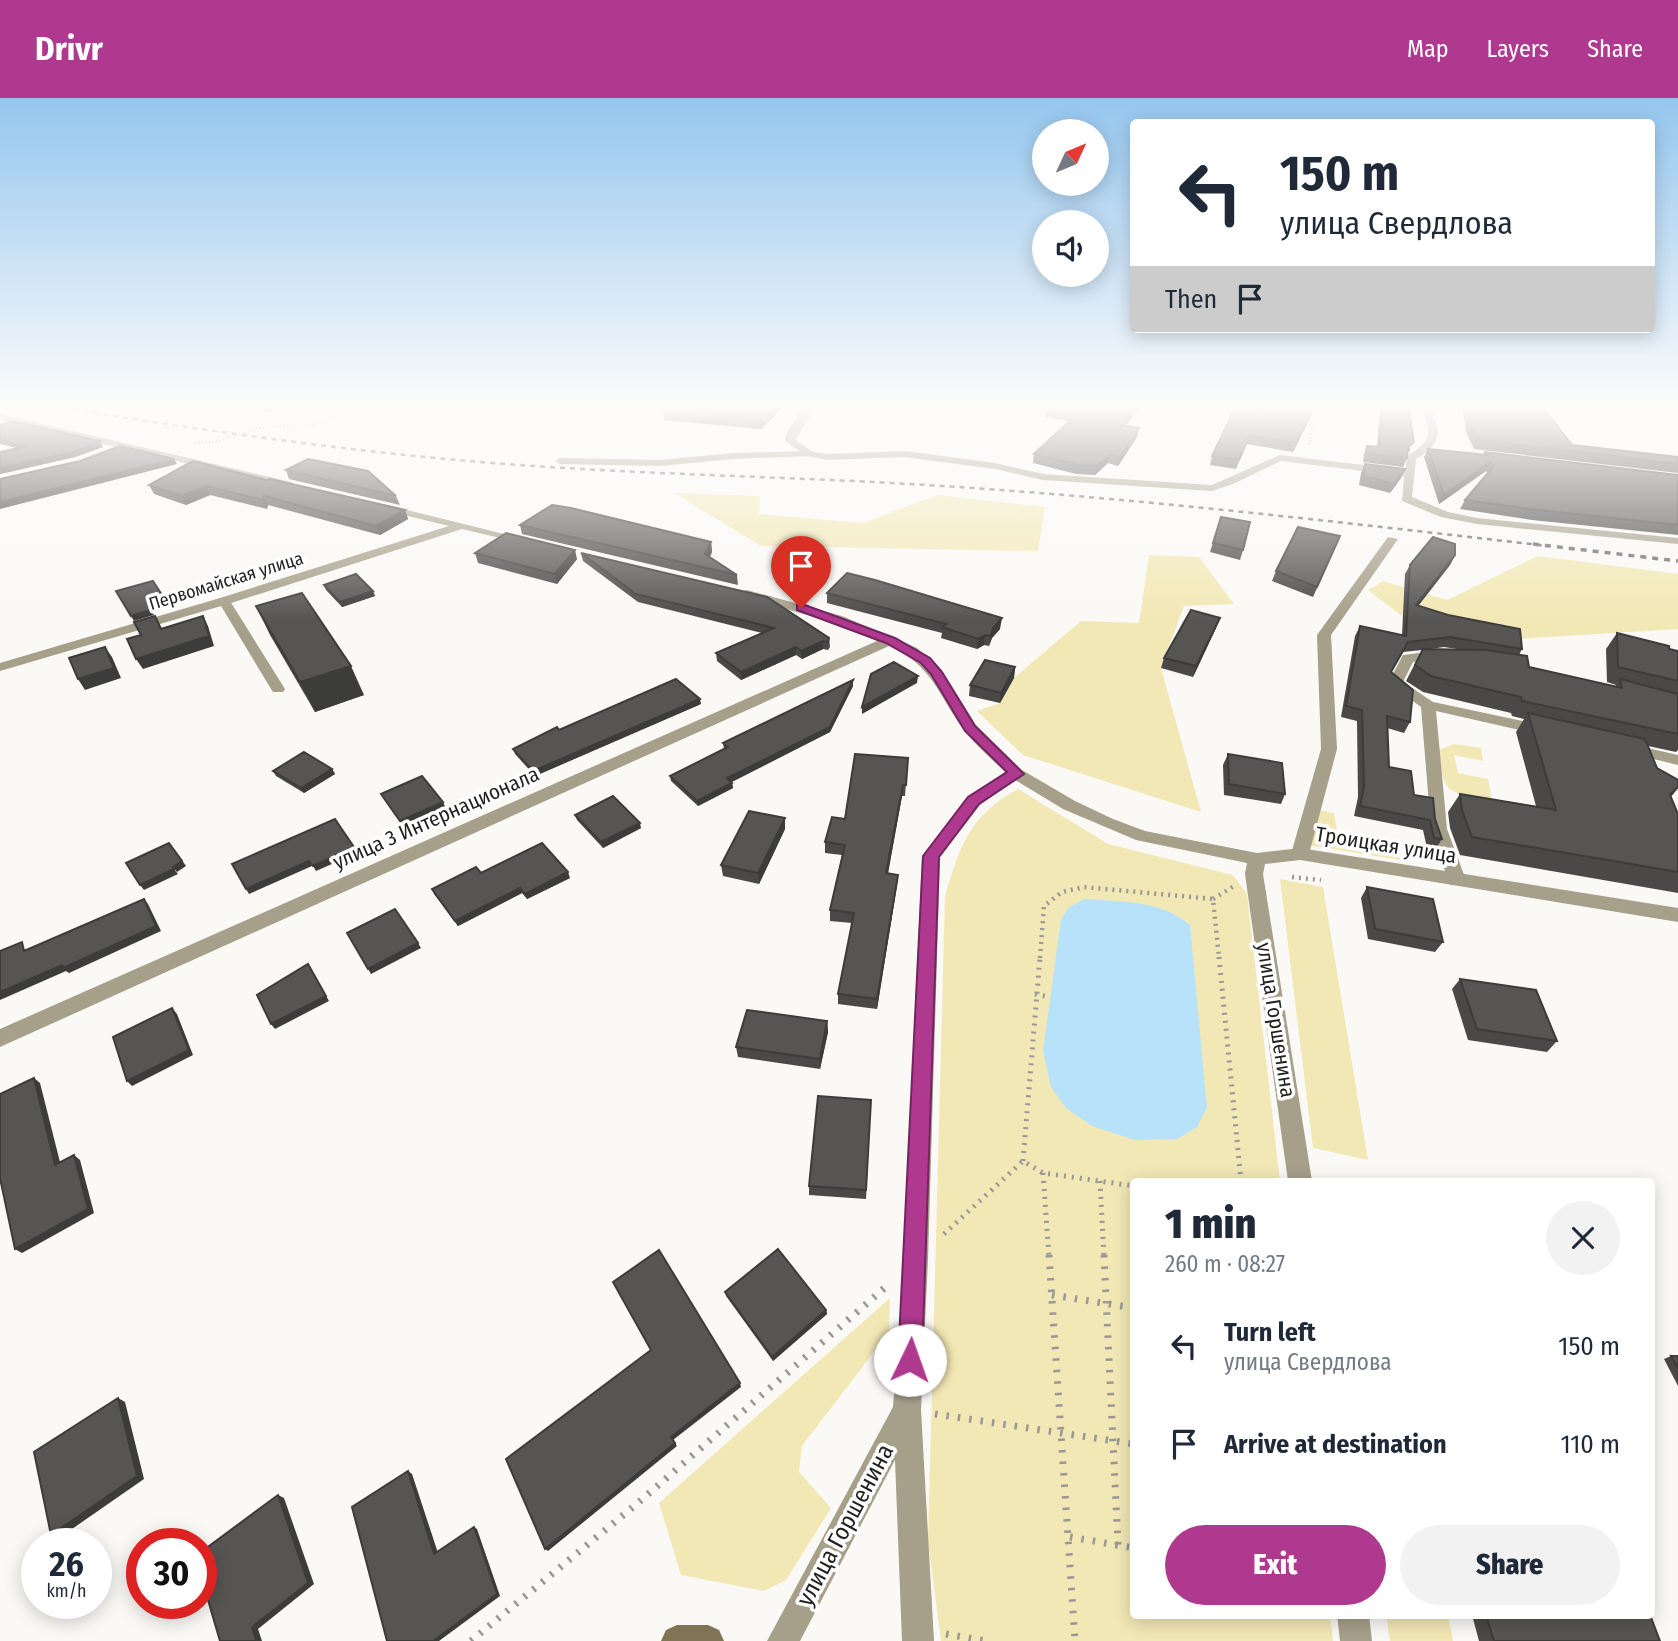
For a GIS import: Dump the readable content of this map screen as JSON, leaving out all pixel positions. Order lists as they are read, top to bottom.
{
  "streets": {
    "street": [
      "Первомайская улица",
      "улица 3 Интернационала",
      "Троицкая улица",
      "улица Горшенина"
    ]
  },
  "crossings": [
    ["улица 3 Интернационала", "Троицкая улица"],
    ["Троицкая улица", "улица Горшенина"]
  ],
  "north": "top right",
  "page": {
    "header": "Drivr",
    "nav": ["Map", "Layers", "Share"],
    "turn": ["150 m", "улица Свердлова"],
    "then": "Then",
    "heading": ["1 min", "260 m · 08:27"],
    "list": [
      {
        "name": "Turn left",
        "note": "улица Свердлова",
        "value": "150 m"
      },
      {
        "name": "Arrive at destination",
        "value": "110 m"
      }
    ],
    "buttons": ["Exit", "Share"],
    "speed": "26 km/h",
    "limit": "30"
  }
}
